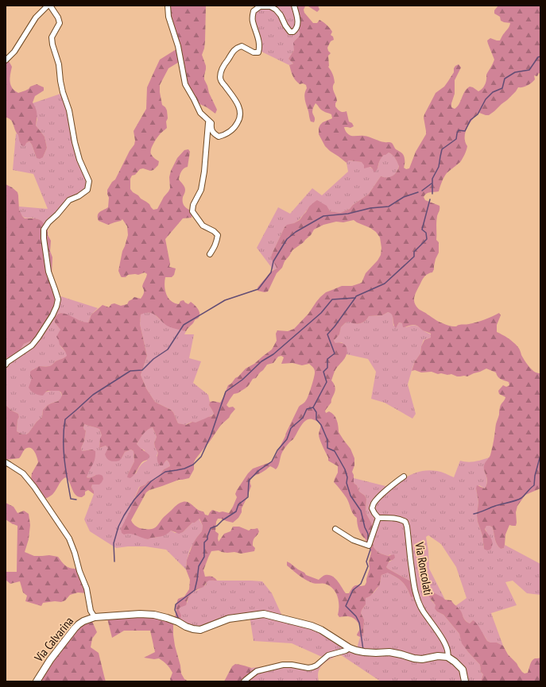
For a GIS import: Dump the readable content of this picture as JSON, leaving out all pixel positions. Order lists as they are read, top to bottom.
{
  "streets": {
    "street": ["Via Roncolati", "Via Calvarina"]
  },
  "crossings": [
    ["Via Roncolati", "Via Calvarina"]
  ]
}
